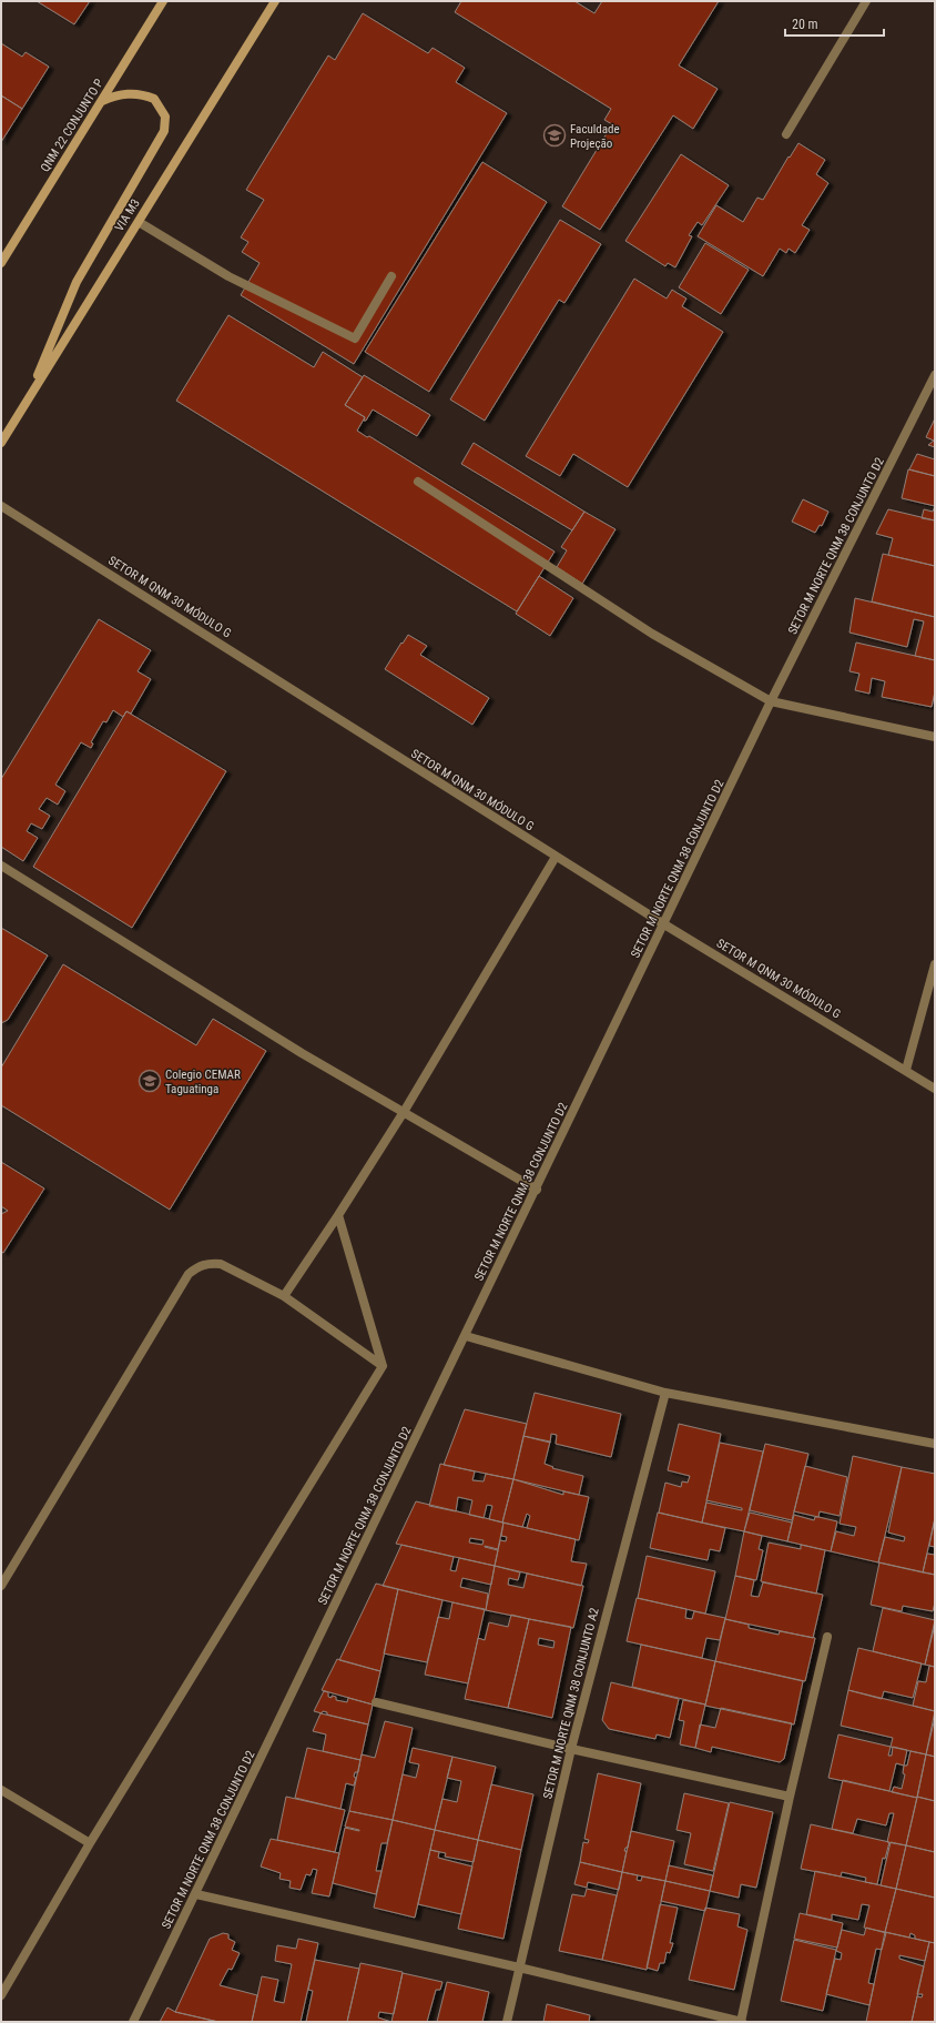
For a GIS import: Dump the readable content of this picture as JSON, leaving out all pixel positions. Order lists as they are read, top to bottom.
{
  "streets": {
    "main road": ["QNM 22 CONJUNTO P", "VIA M3"],
    "street": ["SETOR M NORTE QNM 38 CONJUNTO D2", "SETOR M QNM 30 MÓDULO G", "SETOR M NORTE QNM 38 CONJUNTO A2"]
  },
  "crossings": [
    ["SETOR M NORTE QNM 38 CONJUNTO D2", "SETOR M QNM 30 MÓDULO G"]
  ],
  "places": {
    "school or university": ["Faculdade Projeção", "Colegio CEMAR Taguatinga"]
  },
  "scale_bar": "20 m"
}
